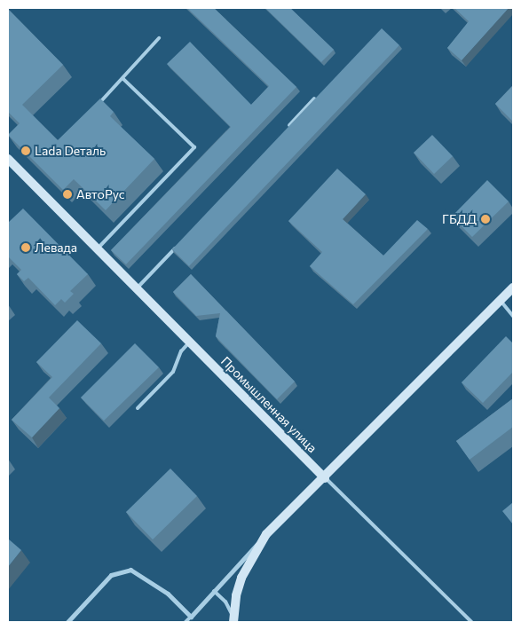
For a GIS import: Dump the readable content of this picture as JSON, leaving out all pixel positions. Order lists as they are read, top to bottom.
{
  "streets": {
    "main road": ["Промышленная улица"]
  },
  "places": [
    "Lada Dеталь",
    "АвтоРус",
    "ГБДД",
    "Левада"
  ]
}
